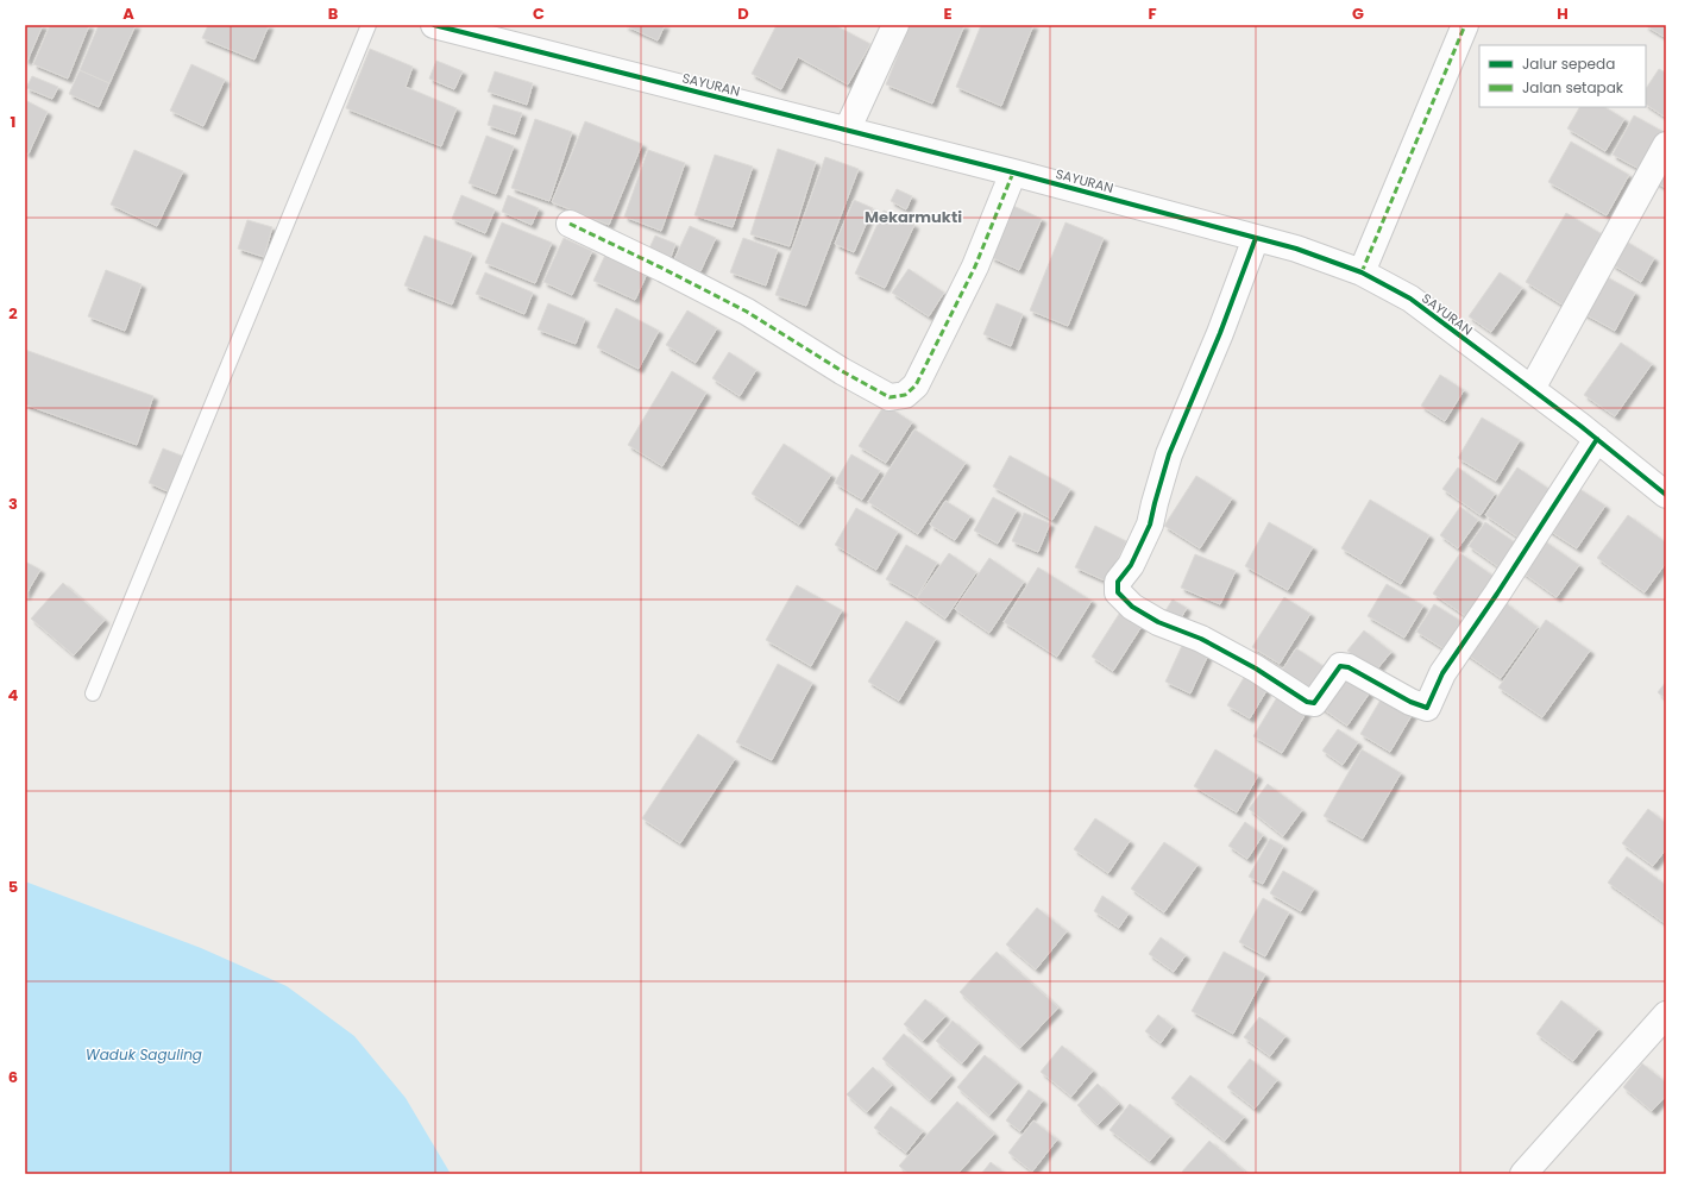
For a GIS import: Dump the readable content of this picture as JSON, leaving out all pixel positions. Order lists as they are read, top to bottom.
{
  "streets": {
    "street": ["SAYURAN"]
  },
  "districts": ["Mekarmukti"],
  "water": ["Waduk Saguling"],
  "legend": ["Jalur sepeda", "Jalan setapak"],
  "grid": {
    "columns": [
      "A",
      "B",
      "C",
      "D",
      "E",
      "F",
      "G",
      "H"
    ],
    "rows": [
      "1",
      "2",
      "3",
      "4",
      "5",
      "6"
    ]
  }
}
